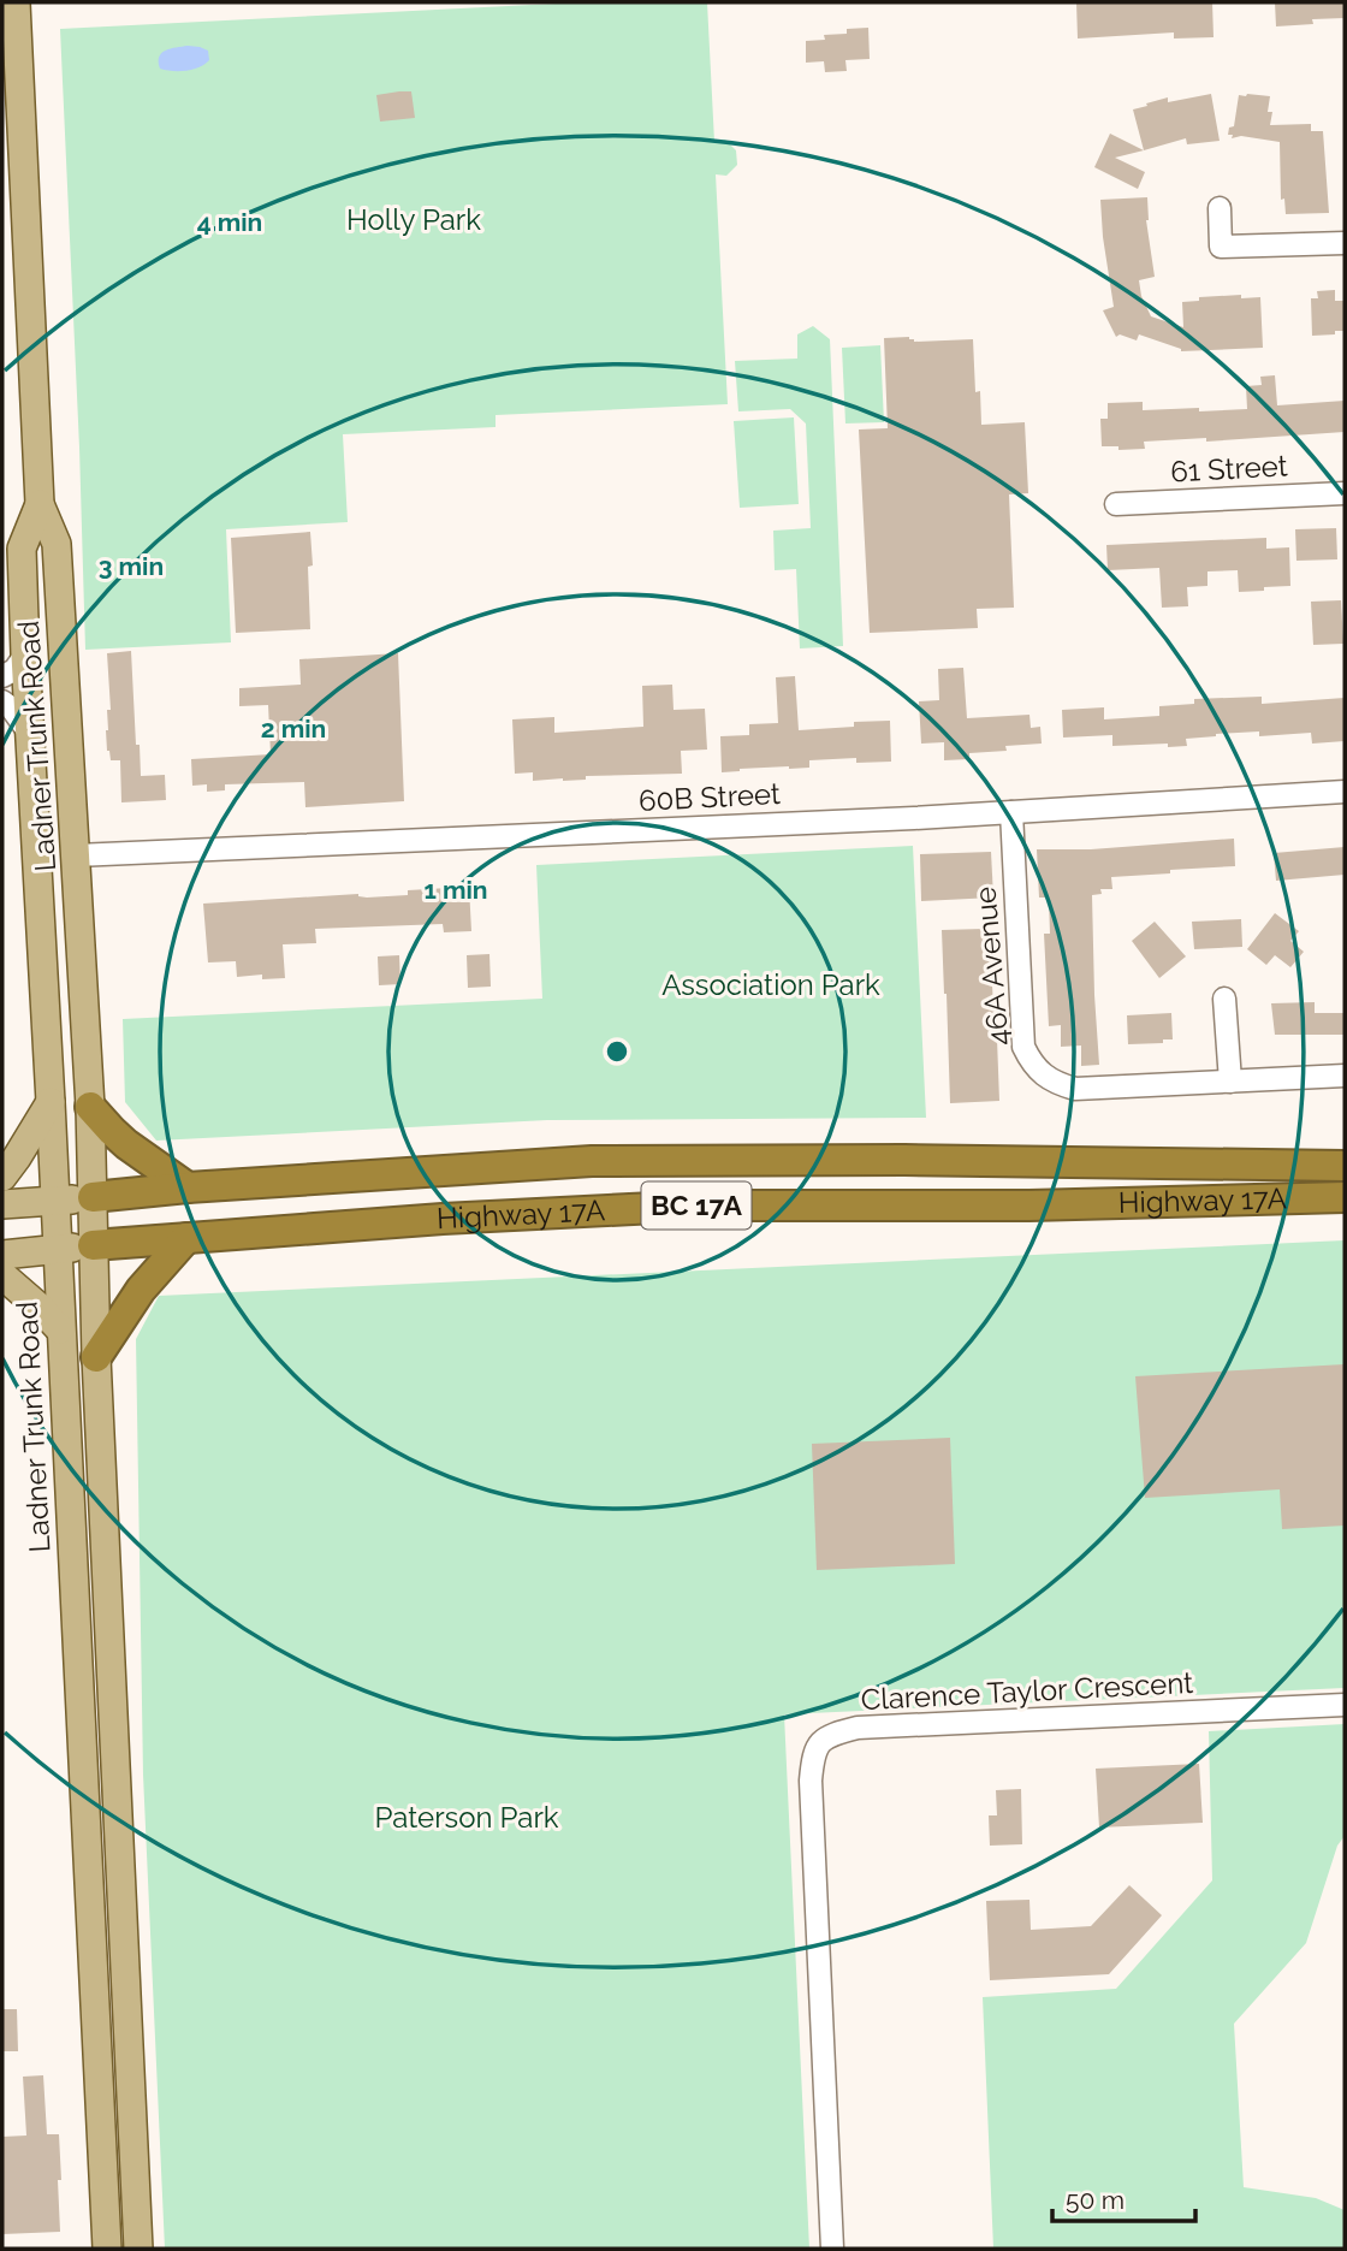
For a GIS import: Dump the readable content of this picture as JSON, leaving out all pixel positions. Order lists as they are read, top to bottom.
{
  "streets": {
    "highway": ["Highway 17A", "BC 17A"],
    "main road": ["Ladner Trunk Road"],
    "street": [
      "61 Street",
      "60B Street",
      "46A Avenue",
      "Clarence Taylor Crescent"
    ]
  },
  "crossings": [
    ["Ladner Trunk Road", "60B Street"],
    ["Ladner Trunk Road", "Highway 17A"],
    ["60B Street", "46A Avenue"]
  ],
  "parks": ["Holly Park", "Association Park", "Paterson Park"],
  "scale_bar": "50 m",
  "rings": [
    "4 min",
    "3 min",
    "2 min",
    "1 min"
  ]
}
